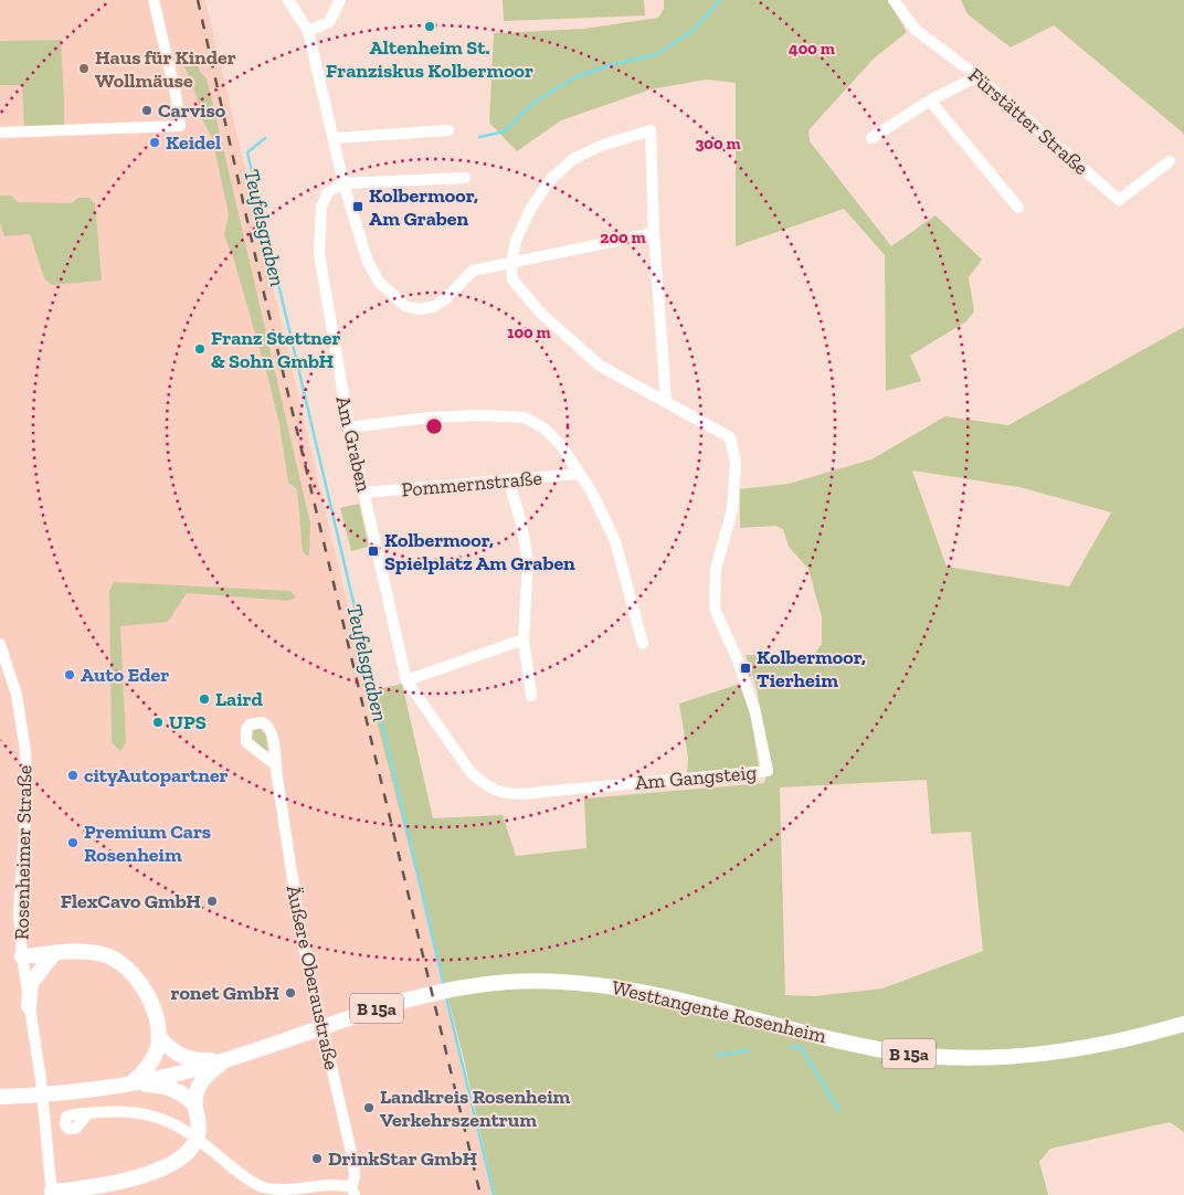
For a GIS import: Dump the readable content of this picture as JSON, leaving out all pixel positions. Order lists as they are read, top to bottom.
{
  "streets": {
    "highway": ["B 15a", "Westtangente Rosenheim"],
    "street": [
      "Fürstätter Straße",
      "Am Graben",
      "Pommernstraße",
      "Am Gangsteig",
      "Rosenheimer Straße",
      "Äußere Oberaustraße"
    ]
  },
  "crossings": [
    ["Am Graben", "Pommernstraße"],
    ["Am Graben", "Am Gangsteig"]
  ],
  "water": ["Teufelsgraben"],
  "places": {
    "other": [
      "Altenheim St. Franziskus Kolbermoor",
      "Haus für Kinder Wollmäuse",
      "Carviso",
      "Keidel",
      "Franz Stettner & Sohn GmbH",
      "Auto Eder",
      "Laird",
      "UPS",
      "cityAutopartner",
      "Premium Cars Rosenheim",
      "FlexCavo GmbH",
      "ronet GmbH",
      "Landkreis Rosenheim Verkehrszentrum",
      "DrinkStar GmbH"
    ],
    "transit": ["Kolbermoor, Am Graben", "Kolbermoor, Spielplatz Am Graben", "Kolbermoor, Tierheim"]
  },
  "rings": [
    "400 m",
    "300 m",
    "200 m",
    "100 m"
  ]
}
